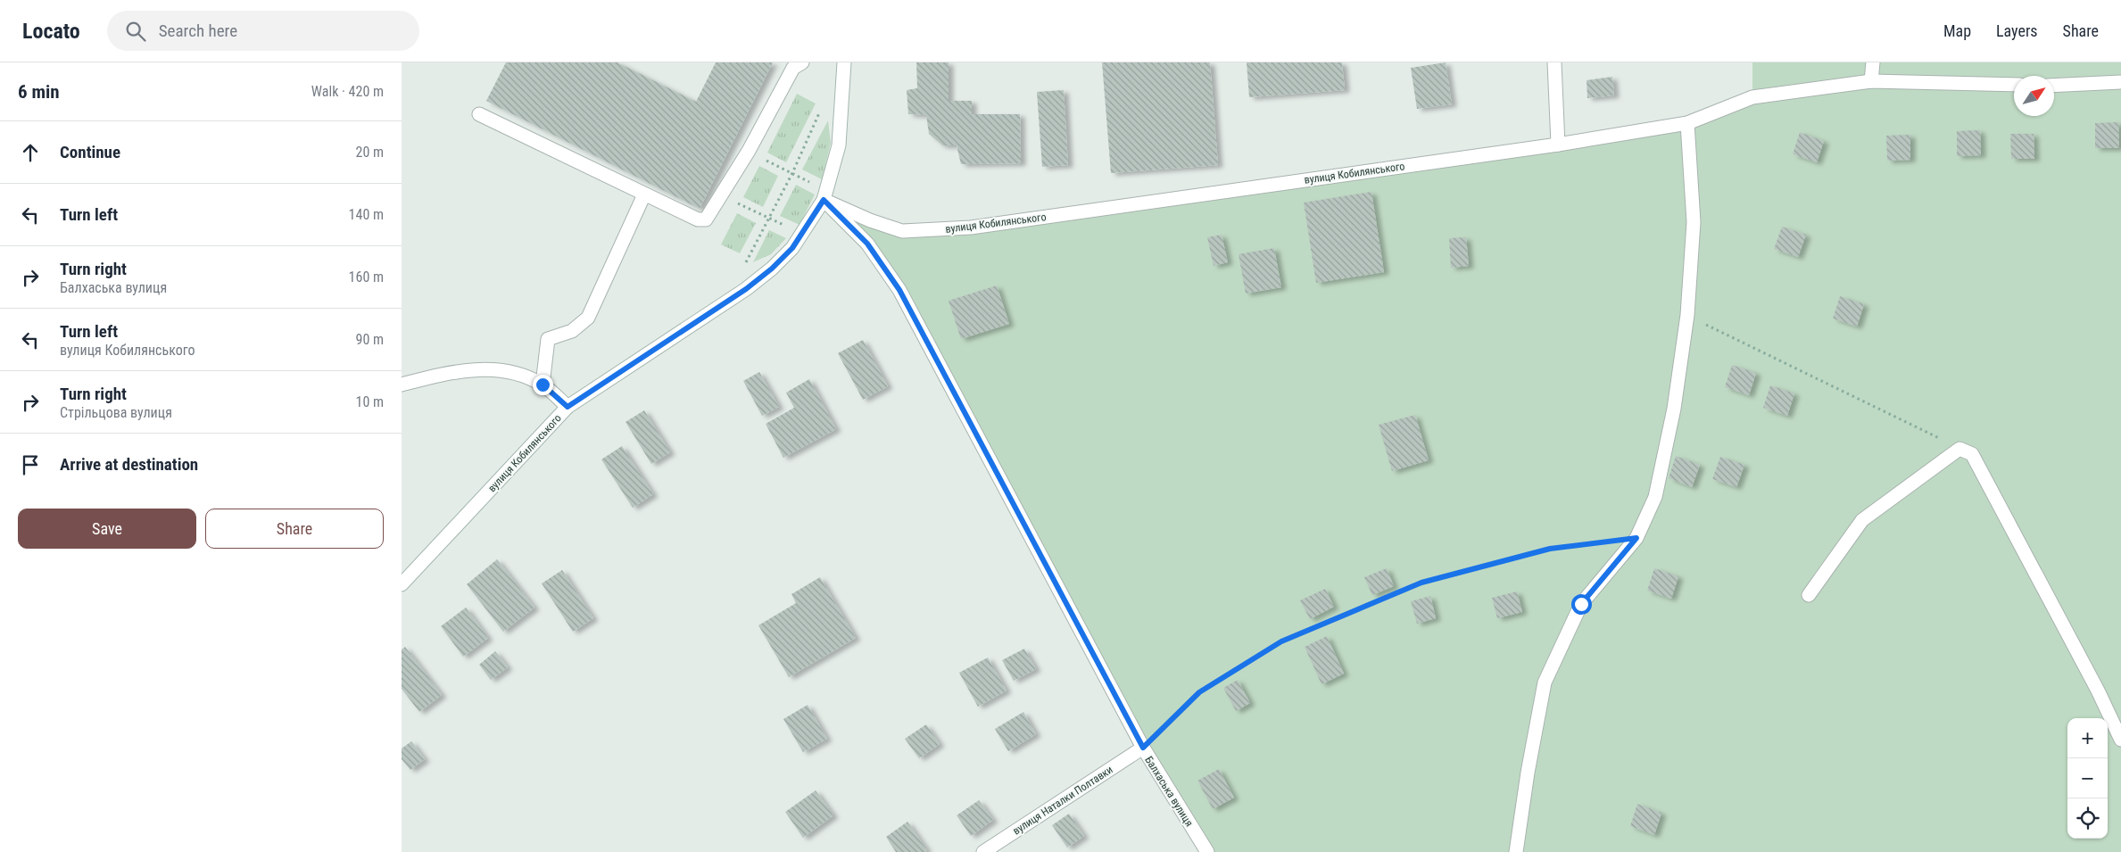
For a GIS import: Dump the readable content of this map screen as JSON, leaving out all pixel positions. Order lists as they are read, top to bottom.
{
  "streets": {
    "street": ["вулиця Кобилянського", "Балхаська вулиця", "вулиця Наталки Полтавки"]
  },
  "crossings": [
    ["вулиця Кобилянського", "Балхаська вулиця"],
    ["Балхаська вулиця", "вулиця Наталки Полтавки"]
  ],
  "north": "top right",
  "page": {
    "header": "Locato",
    "search": "Search here",
    "nav": ["Map", "Layers", "Share"],
    "heading": ["6 min", "Walk · 420 m"],
    "list": [
      ["Continue", "20 m"],
      ["Turn left", "140 m"],
      ["Turn right", "Балхаська вулиця", "160 m"],
      ["Turn left", "вулиця Кобилянського", "90 m"],
      ["Turn right", "Стрільцова вулиця", "10 m"],
      "Arrive at destination"
    ],
    "buttons": ["Save", "Share"],
    "map_buttons": ["+", "−"]
  }
}
